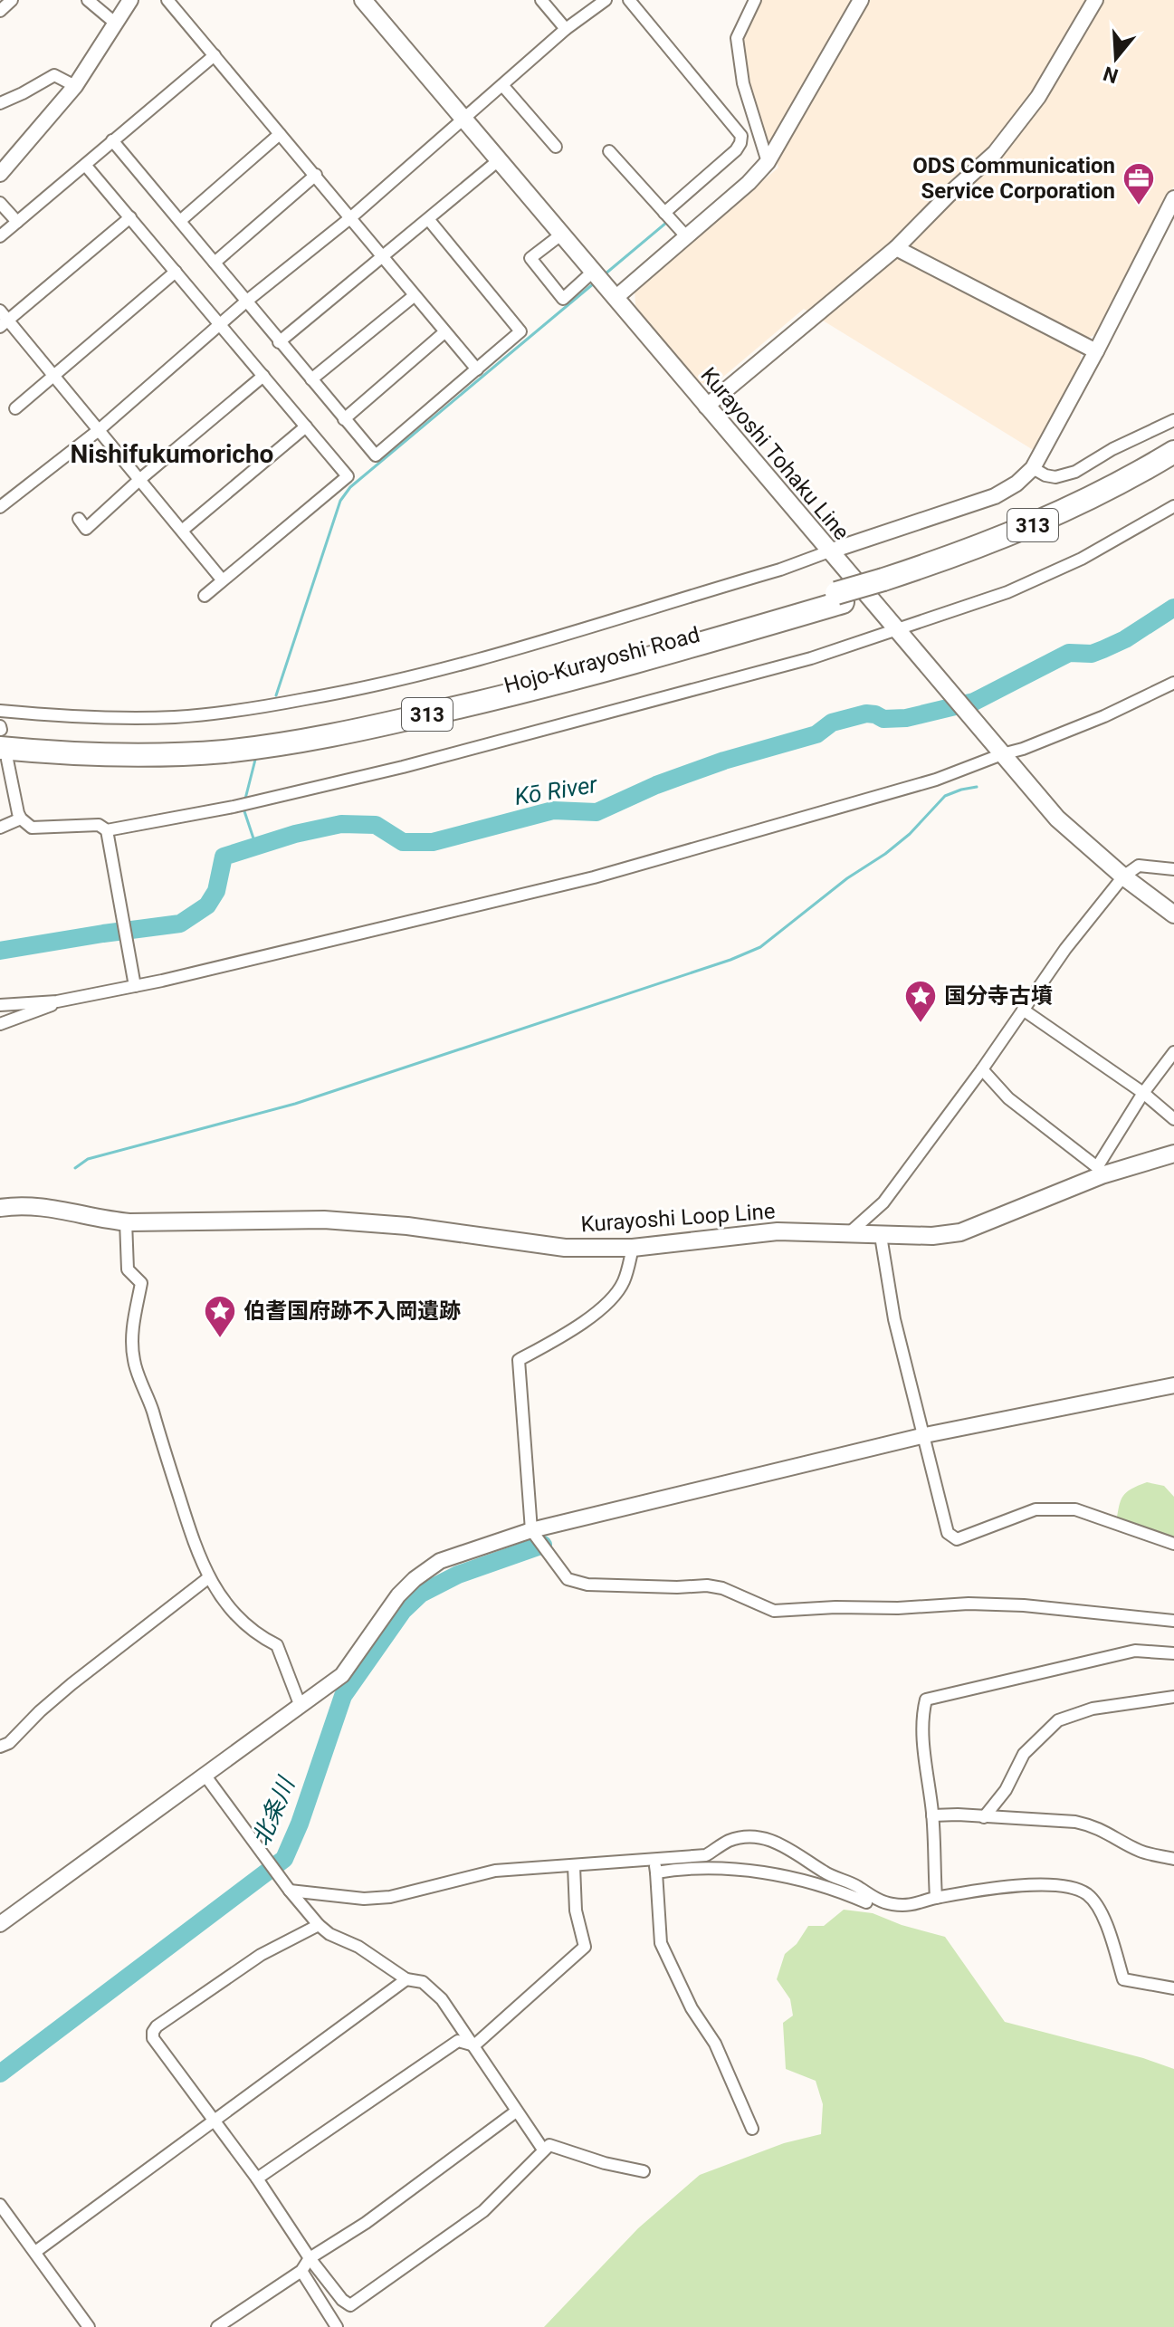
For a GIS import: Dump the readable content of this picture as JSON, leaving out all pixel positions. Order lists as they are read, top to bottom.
{
  "streets": {
    "highway": ["313", "Hojo-Kurayoshi Road"],
    "main road": ["Kurayoshi Tohaku Line", "Kurayoshi Loop Line"]
  },
  "districts": ["Nishifukumoricho"],
  "water": ["Kō River", "北条川"],
  "places": {
    "office": ["ODS Communication Service Corporation"],
    "place": ["国分寺古墳", "伯耆国府跡不入岡遺跡"]
  },
  "north": "bottom"
}
